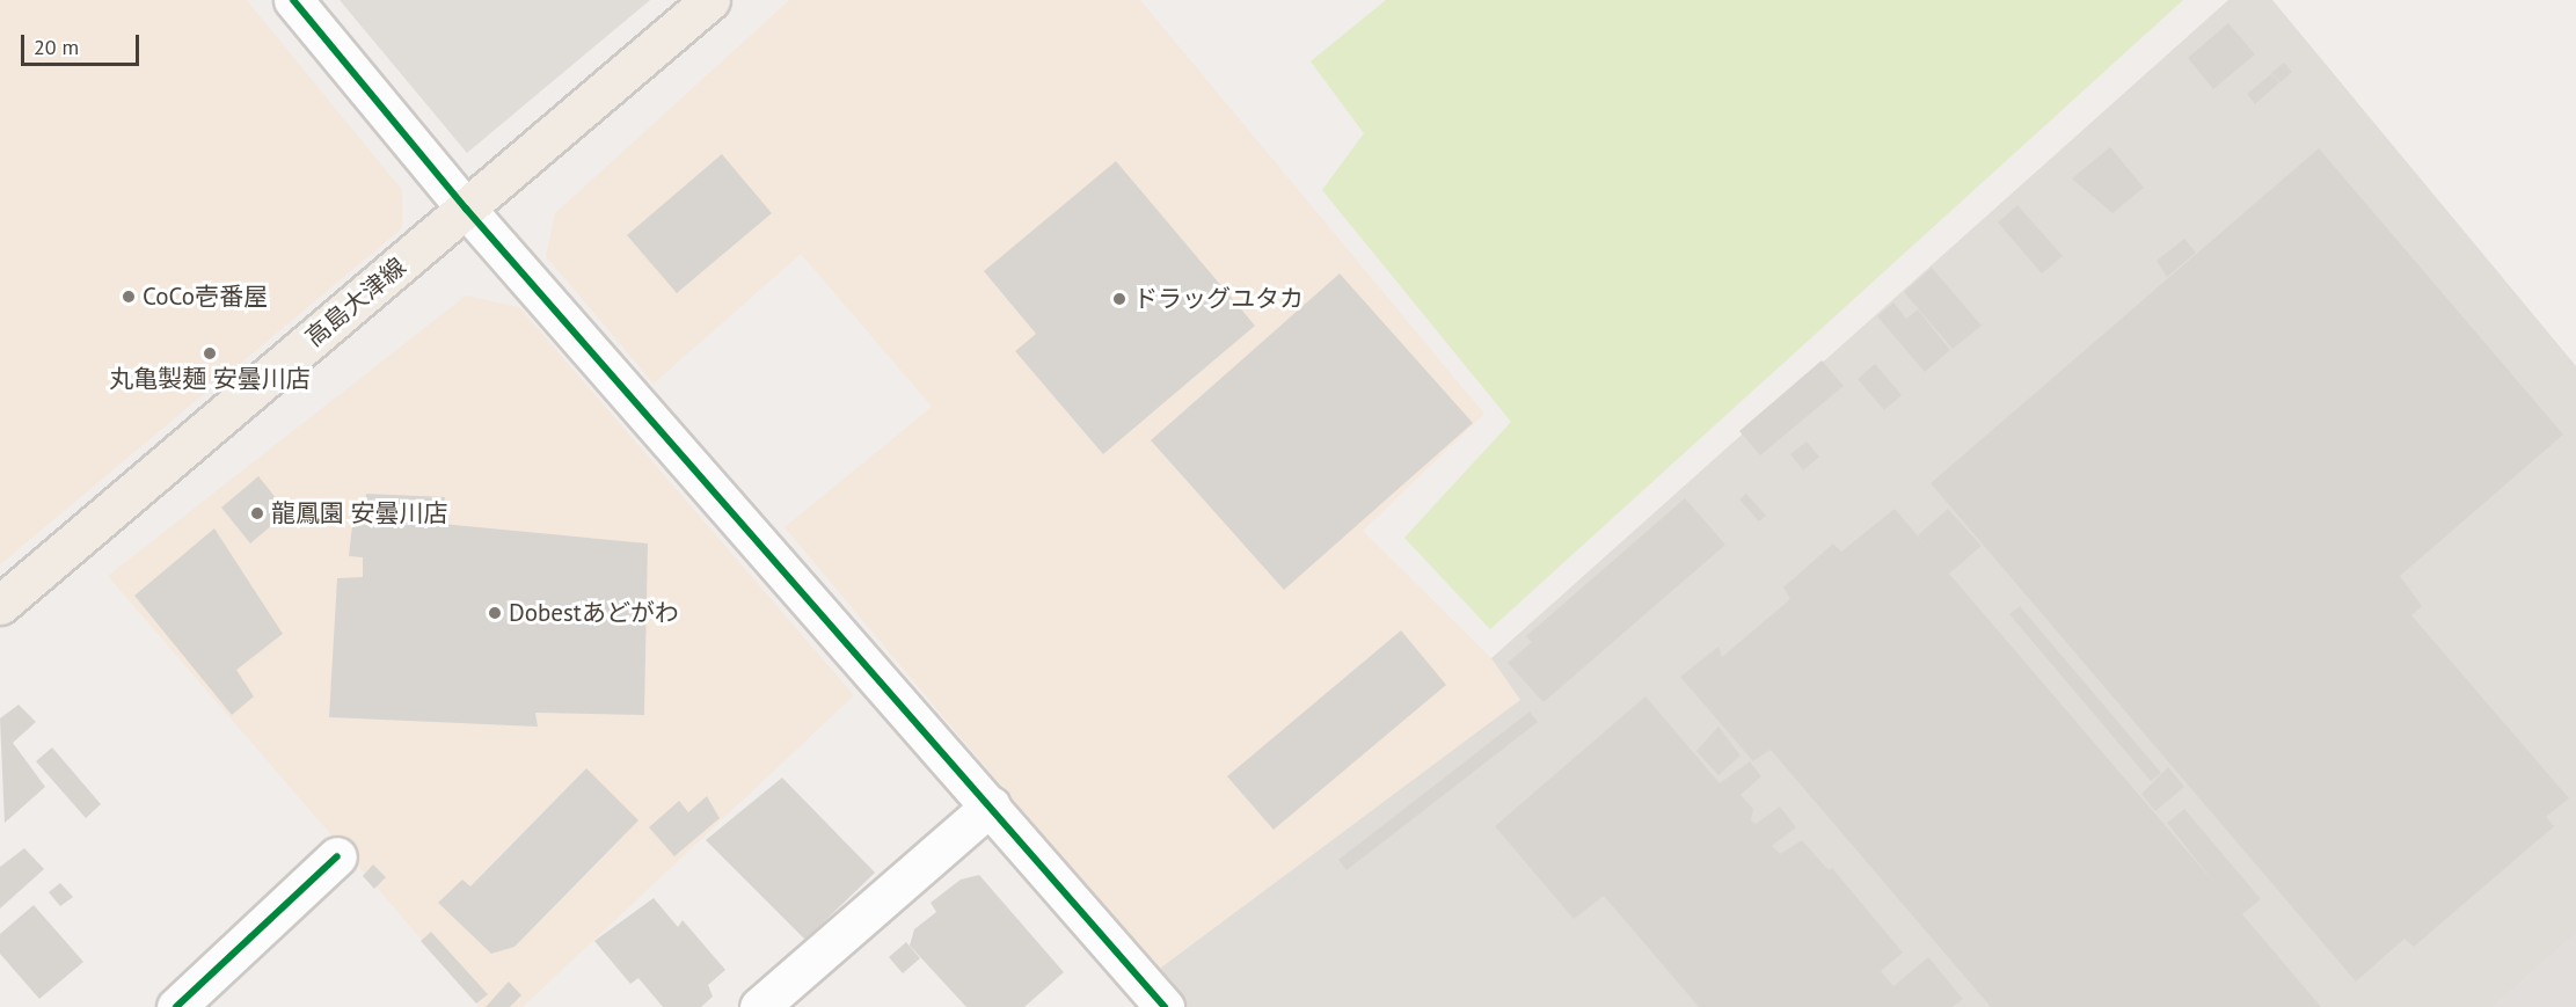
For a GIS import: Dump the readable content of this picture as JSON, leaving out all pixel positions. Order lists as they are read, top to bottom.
{
  "streets": {
    "main road": ["高島大津線"]
  },
  "places": [
    "CoCo壱番屋",
    "ドラッグユタカ",
    "丸亀製麺 安曇川店",
    "龍鳳園 安曇川店",
    "Dobestあどがわ"
  ],
  "scale_bar": "20 m"
}
